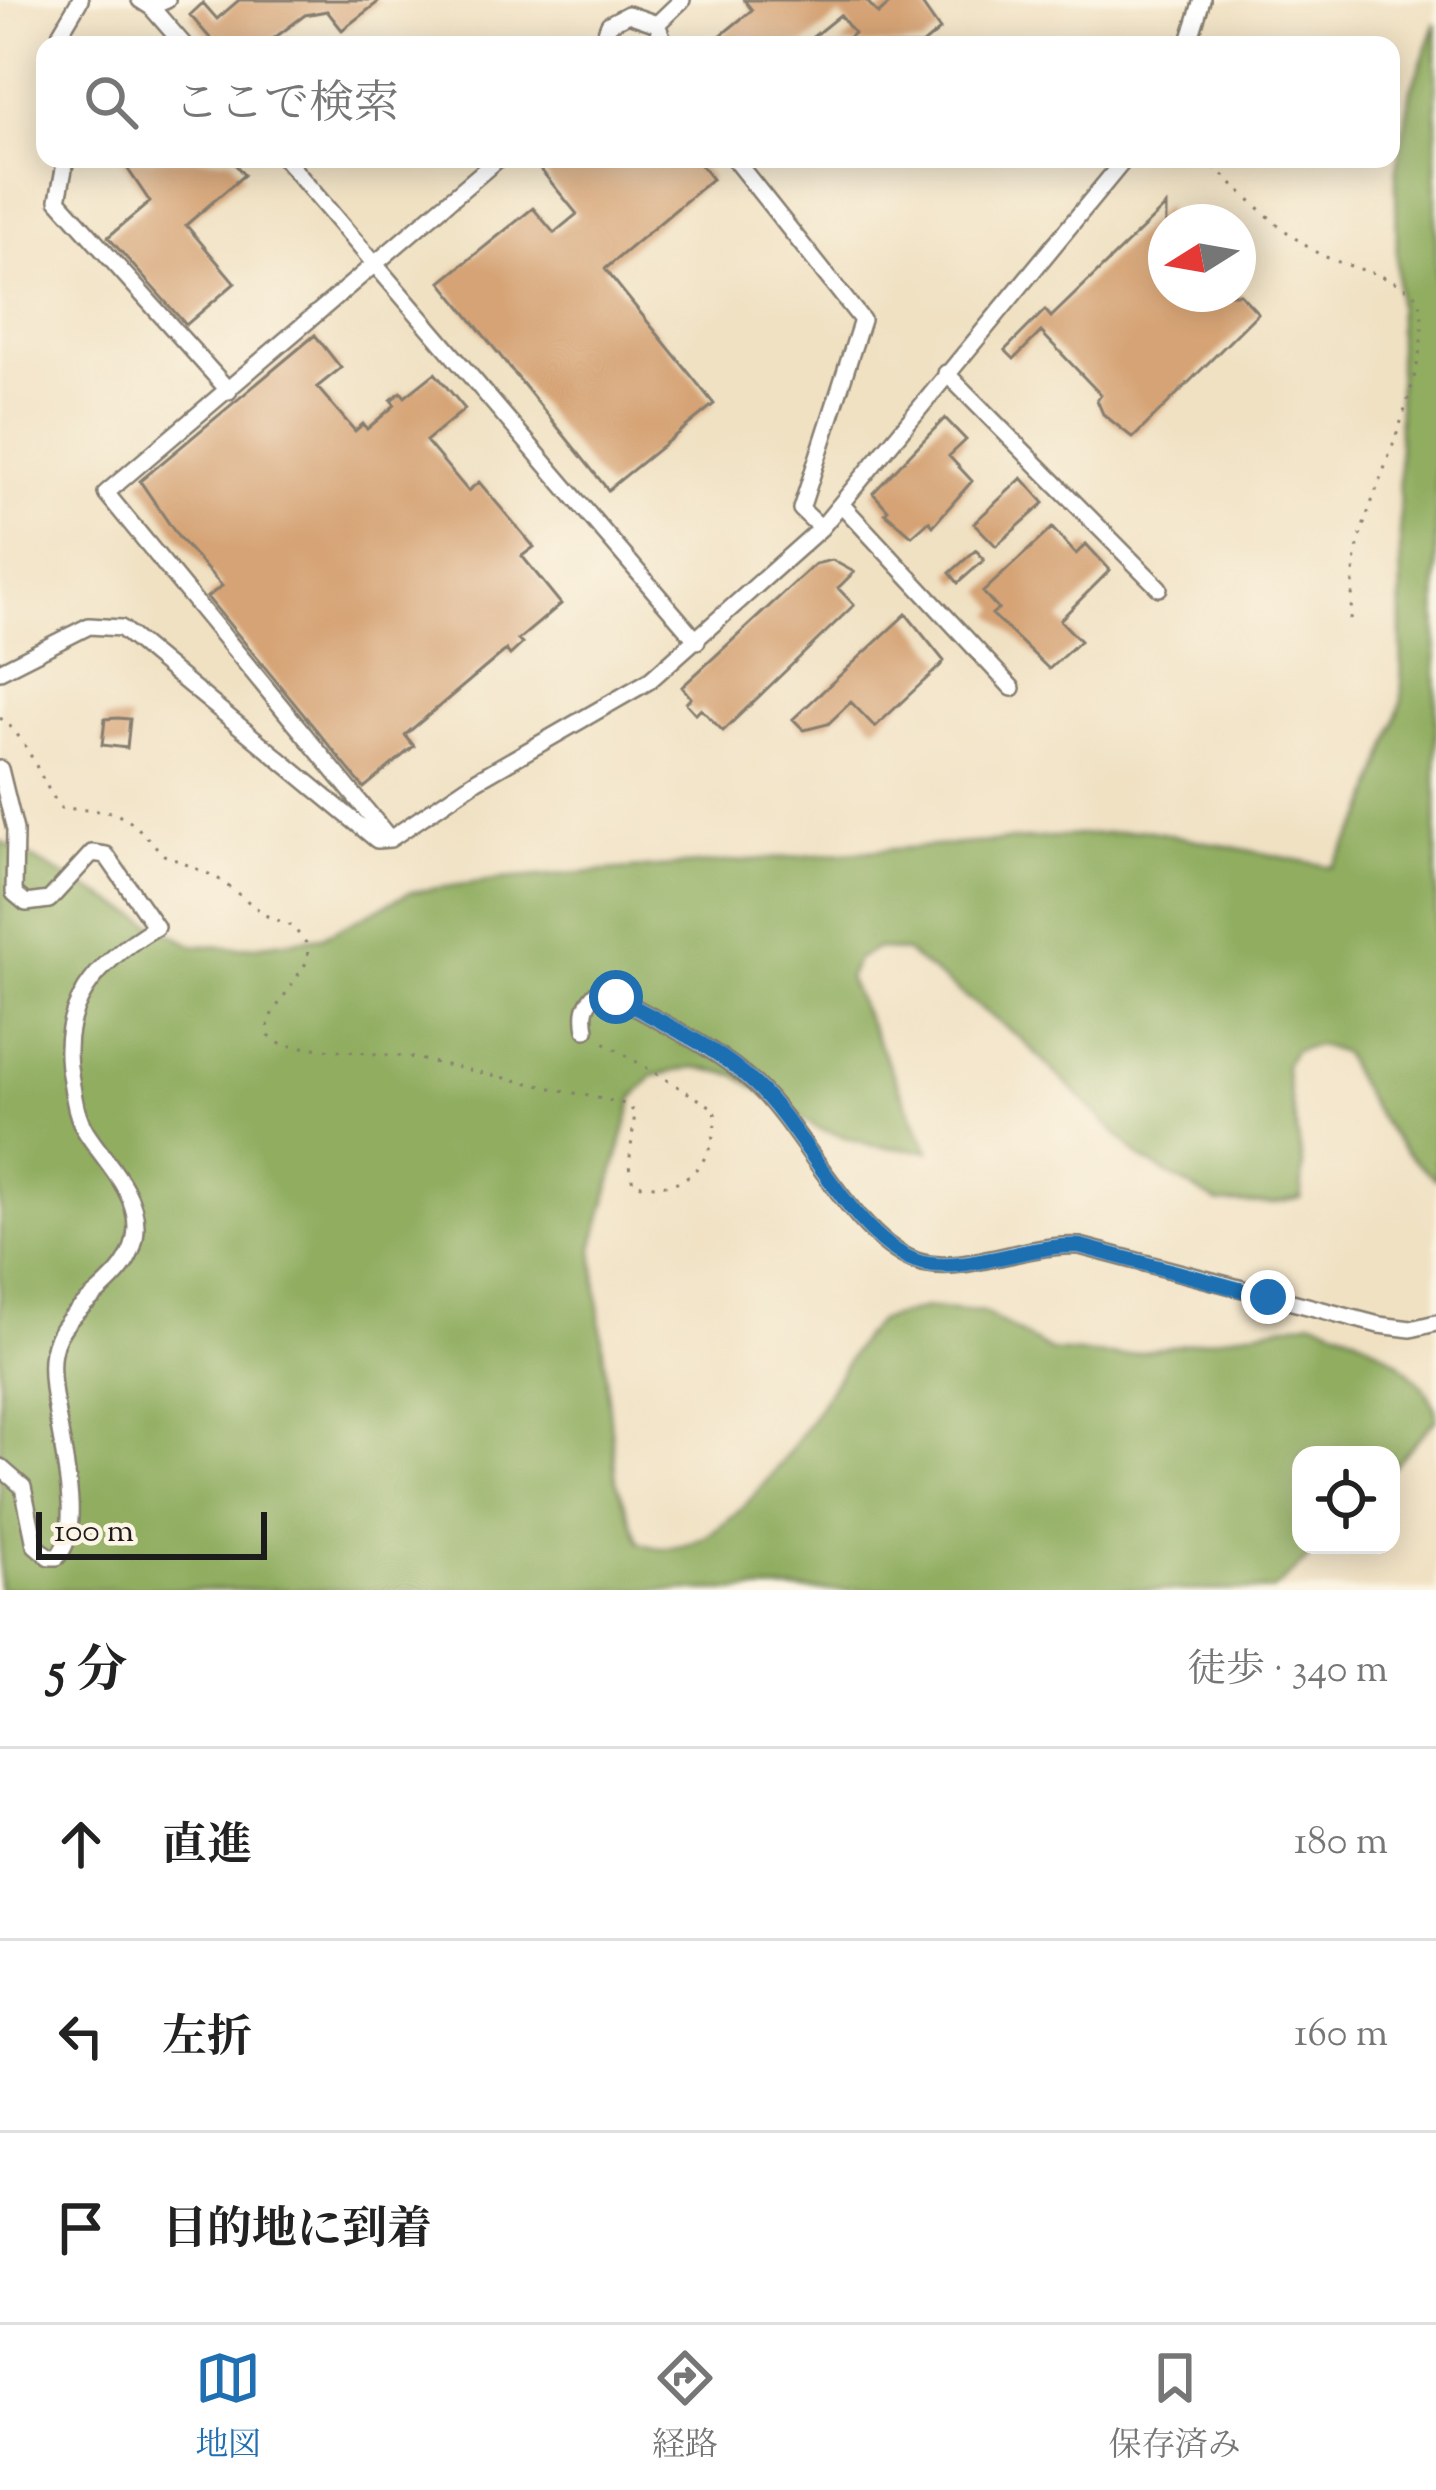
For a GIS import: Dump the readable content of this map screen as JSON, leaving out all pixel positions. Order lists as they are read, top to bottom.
{
  "scale_bar": "100 m",
  "north": "left",
  "page": {
    "search": "ここで検索",
    "scale": "100 m",
    "heading": ["5 分", "徒歩 · 340 m"],
    "list": [
      ["直進", "180 m"],
      ["左折", "160 m"],
      "目的地に到着"
    ],
    "nav": ["地図", "経路", "保存済み"]
  }
}
